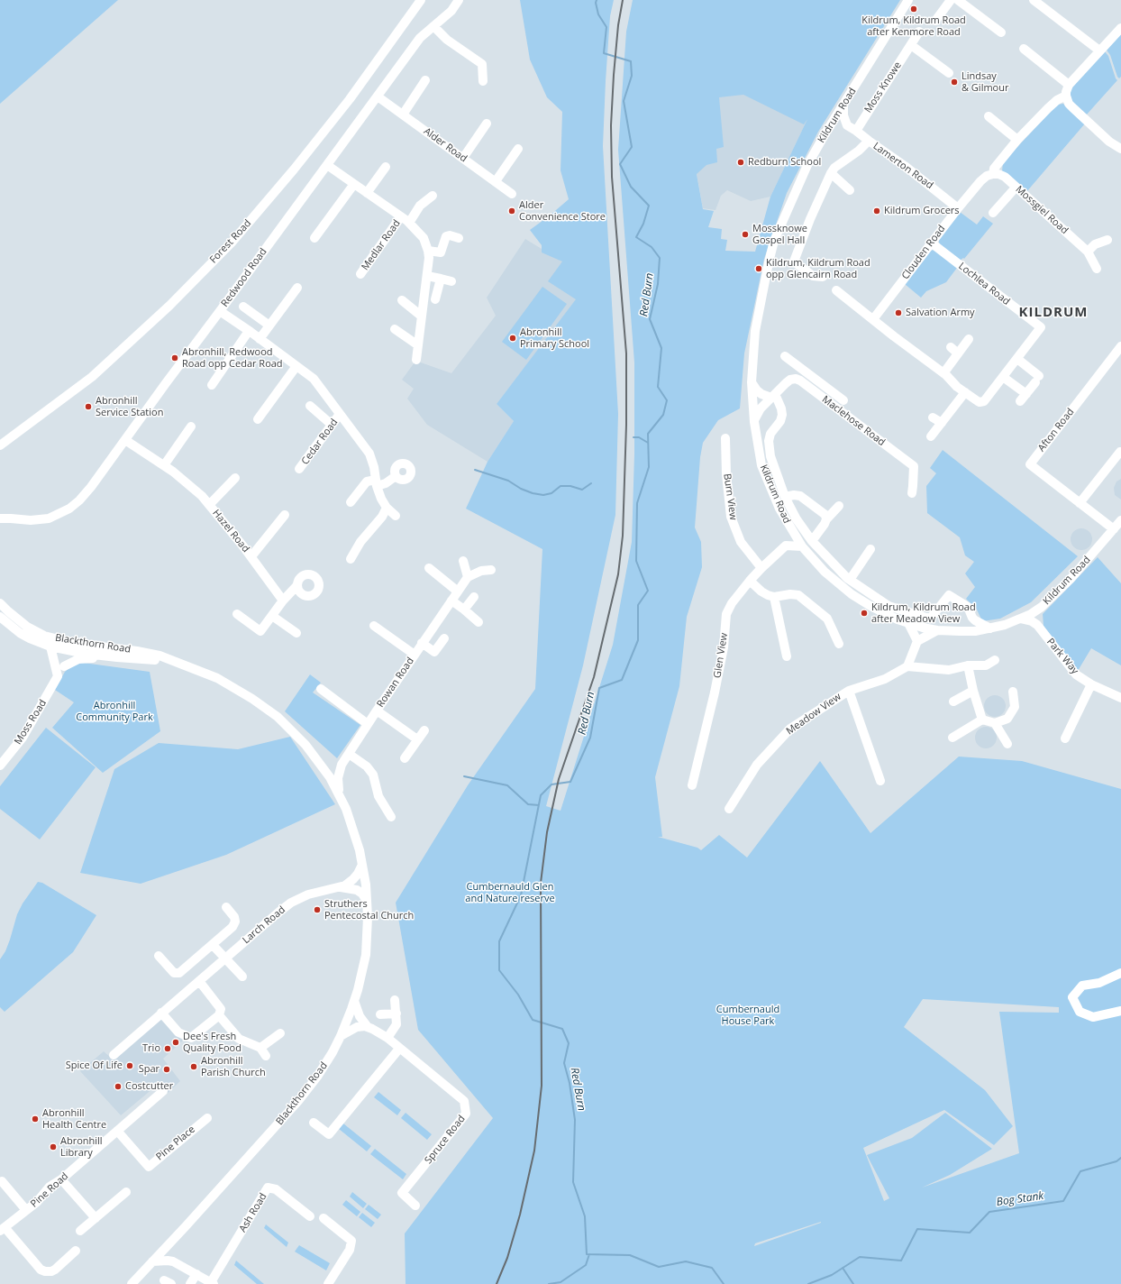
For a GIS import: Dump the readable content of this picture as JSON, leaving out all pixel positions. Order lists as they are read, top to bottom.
{
  "streets": {
    "street": [
      "Moss Knowe",
      "Kildrum Road",
      "Alder Road",
      "Lamerton Road",
      "Mossgiel Road",
      "Forest Road",
      "Medlar Road",
      "Clouden Road",
      "Redwood Road",
      "Lochlea Road",
      "Maclehose Road",
      "Afton Road",
      "Cedar Road",
      "Burn View",
      "Hazel Road",
      "Blackthorn Road",
      "Glen View",
      "Park Way",
      "Rowan Road",
      "Meadow View",
      "Moss Road",
      "Larch Road",
      "Spruce Road",
      "Pine Place",
      "Pine Road",
      "Ash Road"
    ]
  },
  "crossings": [
    ["Moss Knowe", "Lamerton Road"],
    ["Kildrum Road", "Maclehose Road"],
    ["Kildrum Road", "Afton Road"],
    ["Alder Road", "Redwood Road"],
    ["Lamerton Road", "Clouden Road"],
    ["Mossgiel Road", "Clouden Road"],
    ["Medlar Road", "Redwood Road"],
    ["Clouden Road", "Lochlea Road"],
    ["Redwood Road", "Cedar Road"],
    ["Redwood Road", "Hazel Road"],
    ["Burn View", "Glen View"],
    ["Blackthorn Road", "Rowan Road"],
    ["Blackthorn Road", "Moss Road"],
    ["Blackthorn Road", "Larch Road"],
    ["Blackthorn Road", "Spruce Road"],
    ["Blackthorn Road", "Ash Road"],
    ["Pine Place", "Pine Road"]
  ],
  "districts": ["KILDRUM"],
  "water": ["Red Burn", "Bog Stank"],
  "parks": ["Abronhill Community Park", "Cumbernauld Glen and Nature reserve", "Cumbernauld House Park"],
  "places": [
    "Kildrum, Kildrum Road after Kenmore Road",
    "Lindsay & Gilmour",
    "Redburn School",
    "Alder Convenience Store",
    "Kildrum Grocers",
    "Mossknowe Gospel Hall",
    "Kildrum, Kildrum Road opp Glencairn Road",
    "Salvation Army",
    "Abronhill Primary School",
    "Abronhill, Redwood Road opp Cedar Road",
    "Abronhill Service Station",
    "Kildrum, Kildrum Road after Meadow View",
    "Struthers Pentecostal Church",
    "Dee's Fresh Quality Food",
    "Trio",
    "Spice Of Life",
    "Abronhill Parish Church",
    "Spar",
    "Costcutter",
    "Abronhill Health Centre",
    "Abronhill Library"
  ]
}
